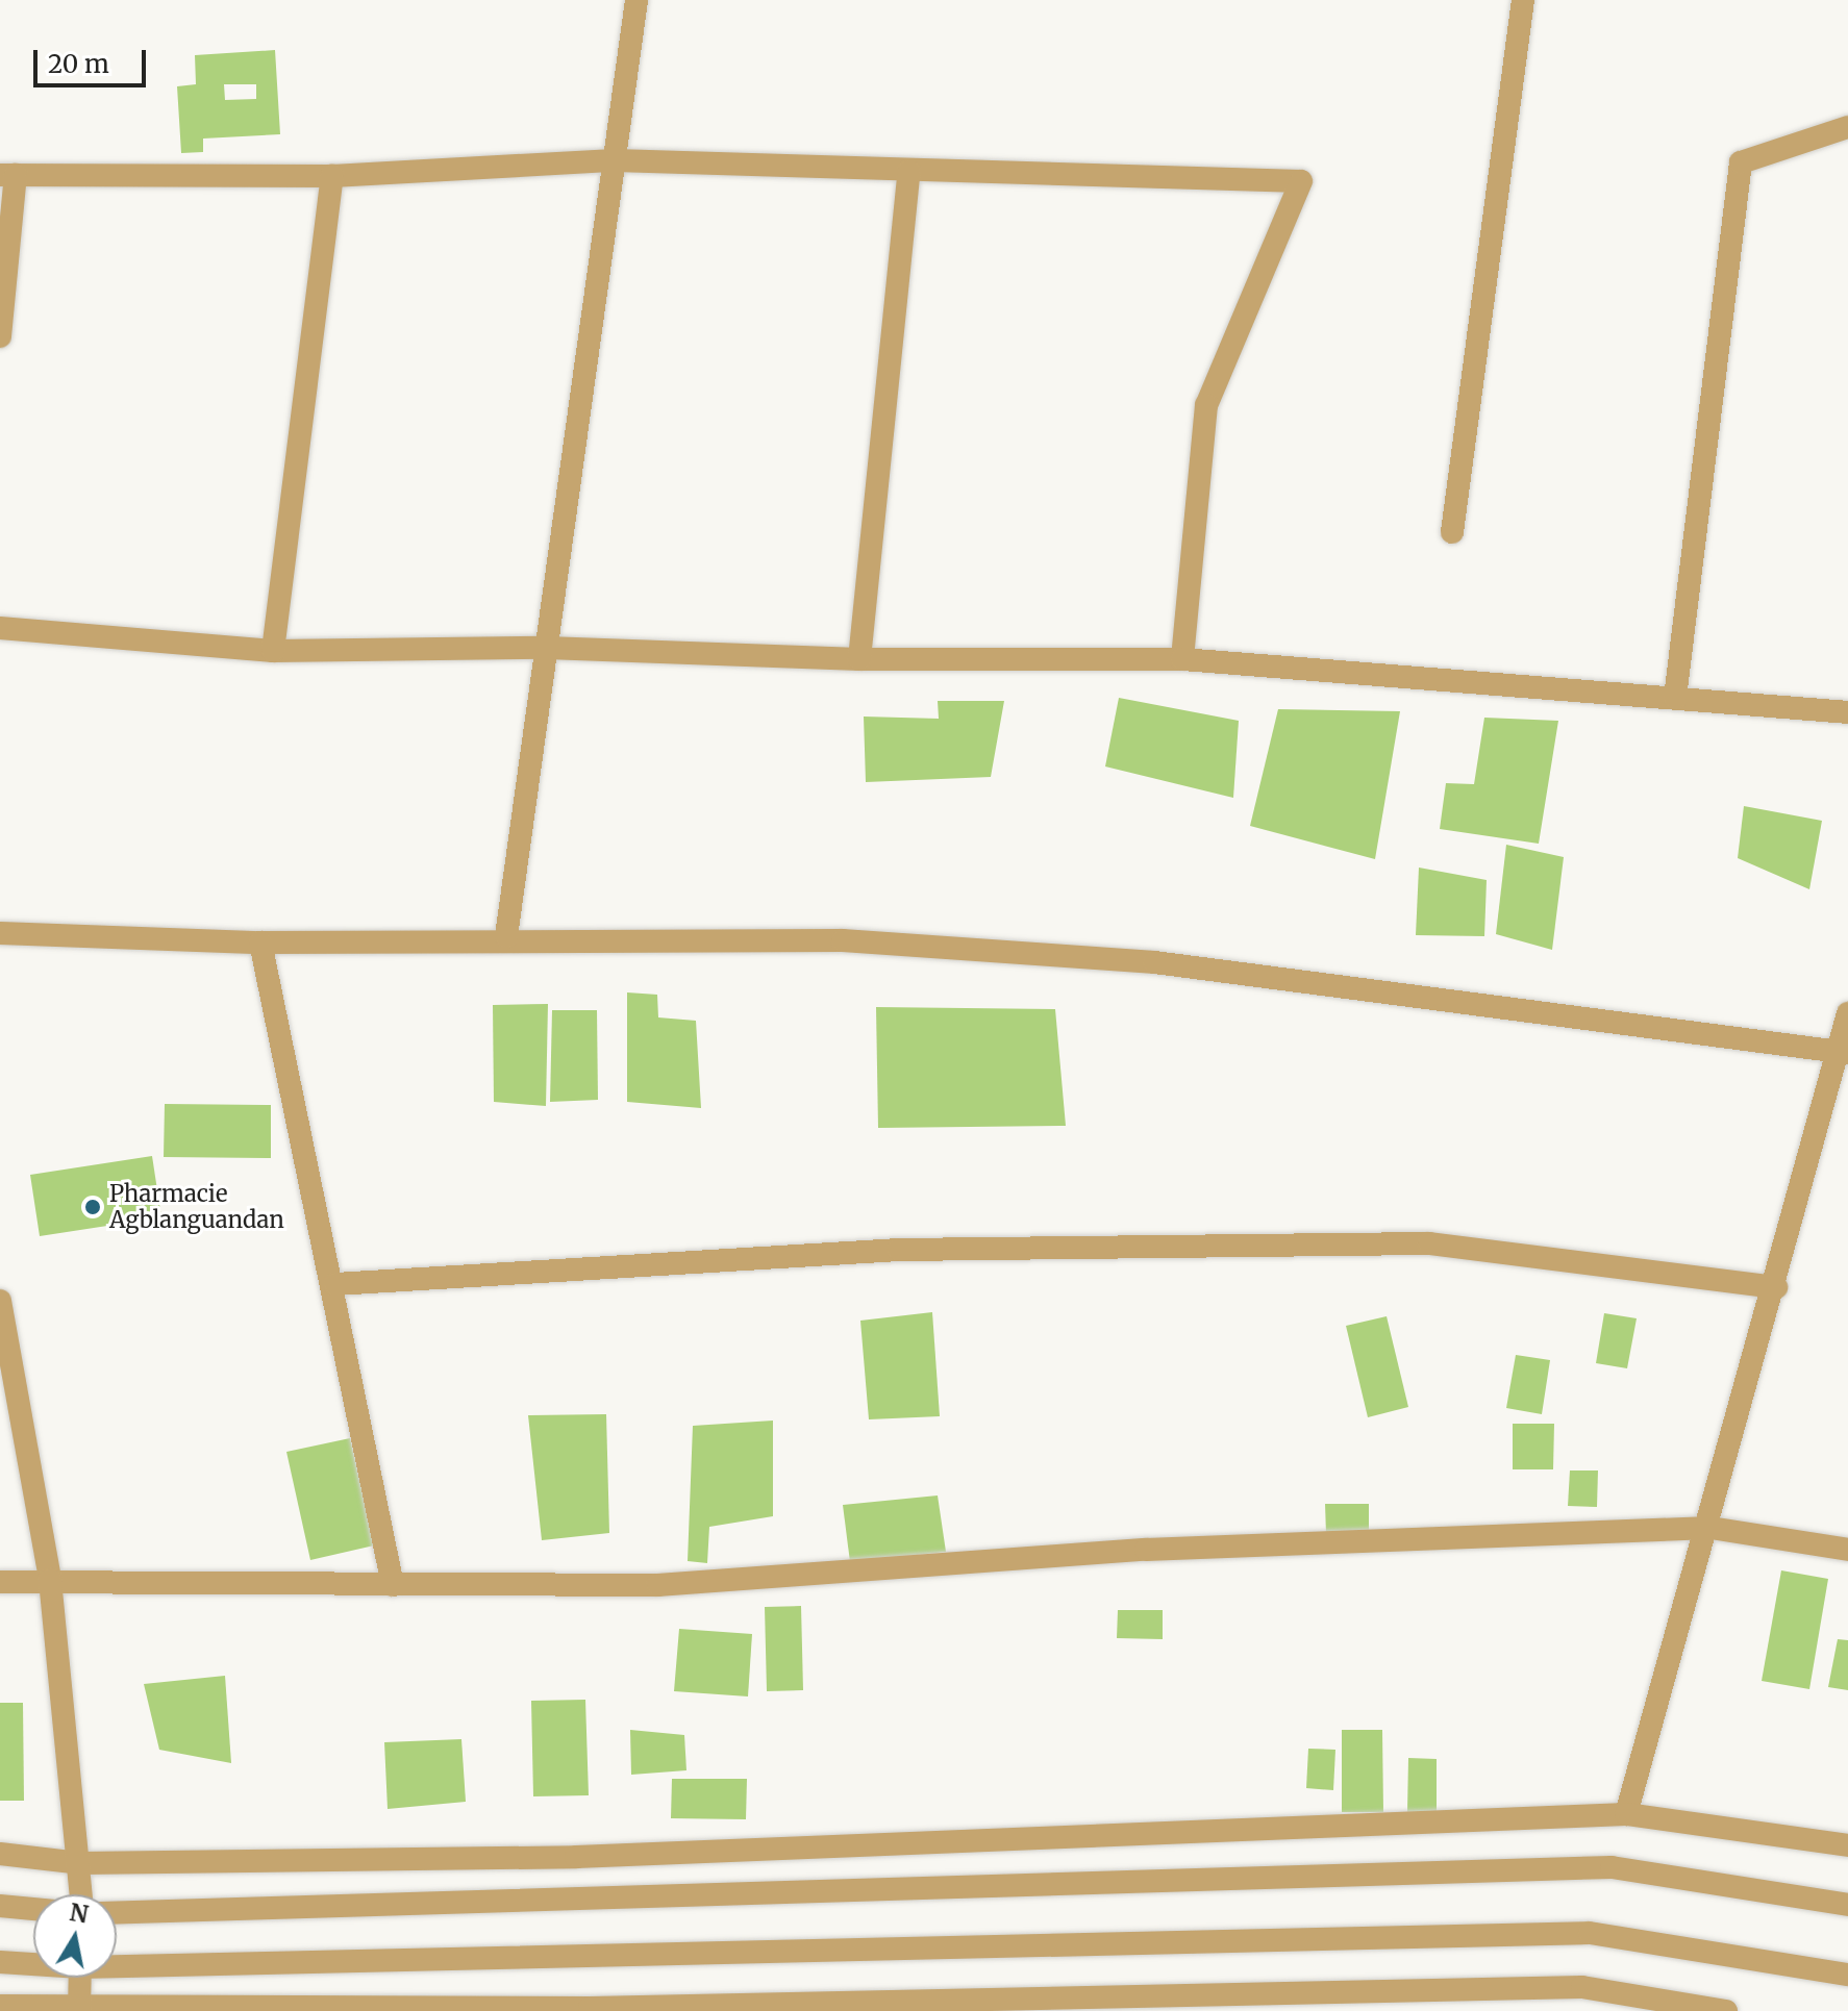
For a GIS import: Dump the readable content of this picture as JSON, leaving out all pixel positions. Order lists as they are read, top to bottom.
{
  "places": ["Pharmacie Agblanguandan"],
  "scale_bar": "20 m",
  "north": "top"
}
